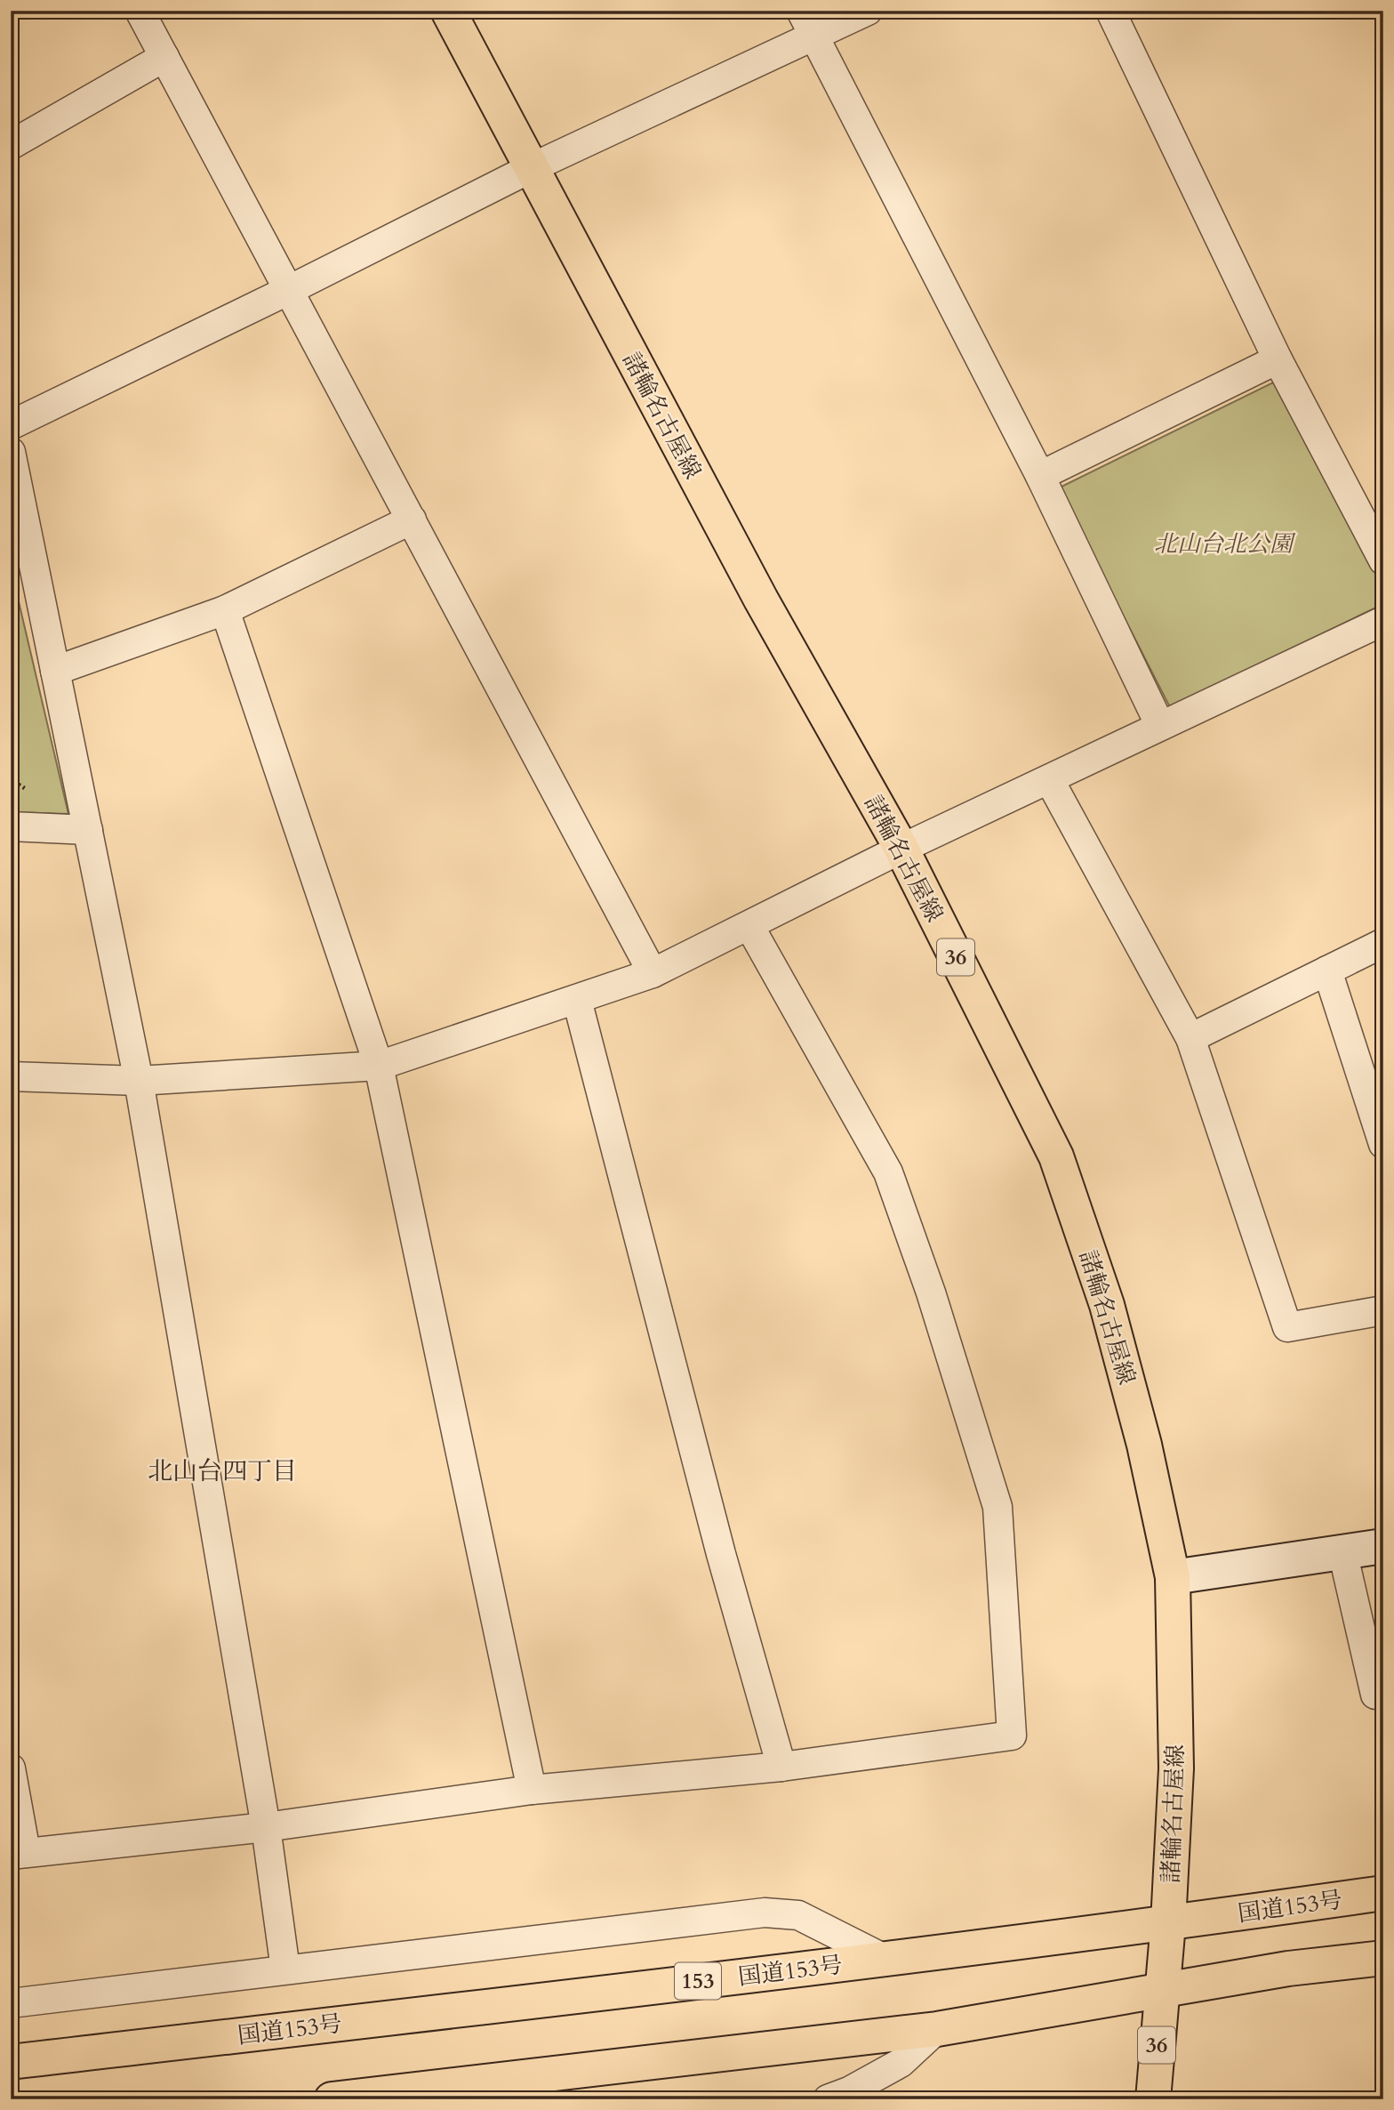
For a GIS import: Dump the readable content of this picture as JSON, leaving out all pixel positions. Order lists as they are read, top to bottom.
{
  "streets": {
    "main road": [
      "諸輪名古屋線",
      "36",
      "国道153号",
      "153"
    ]
  },
  "crossings": [
    ["諸輪名古屋線", "36"],
    ["諸輪名古屋線", "国道153号"]
  ],
  "districts": ["北山台四丁目"],
  "parks": ["北山台北公園"]
}
